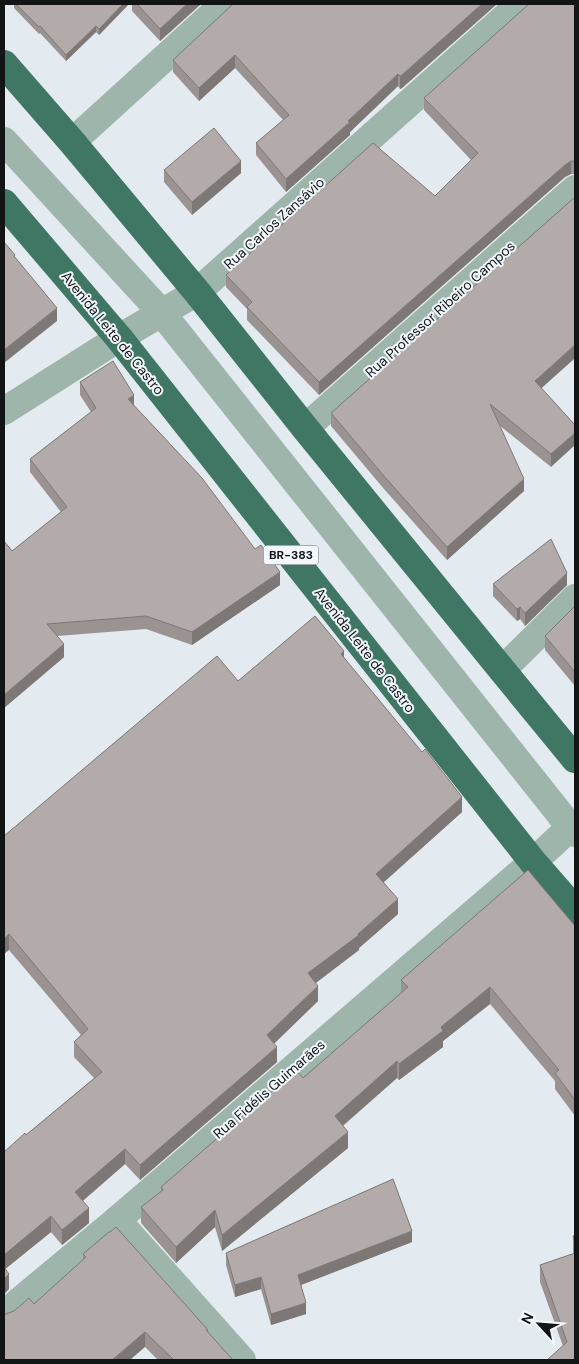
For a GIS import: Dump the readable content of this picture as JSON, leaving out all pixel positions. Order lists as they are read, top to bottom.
{
  "streets": {
    "highway": ["Avenida Leite de Castro", "BR-383"],
    "street": ["Rua Carlos Zansávio", "Rua Professor Ribeiro Campos", "Rua Fidélis Guimarães"]
  },
  "crossings": [
    ["Rua Carlos Zansávio", "Avenida Leite de Castro"],
    ["Avenida Leite de Castro", "Rua Fidélis Guimarães"]
  ],
  "north": "top left"
}
